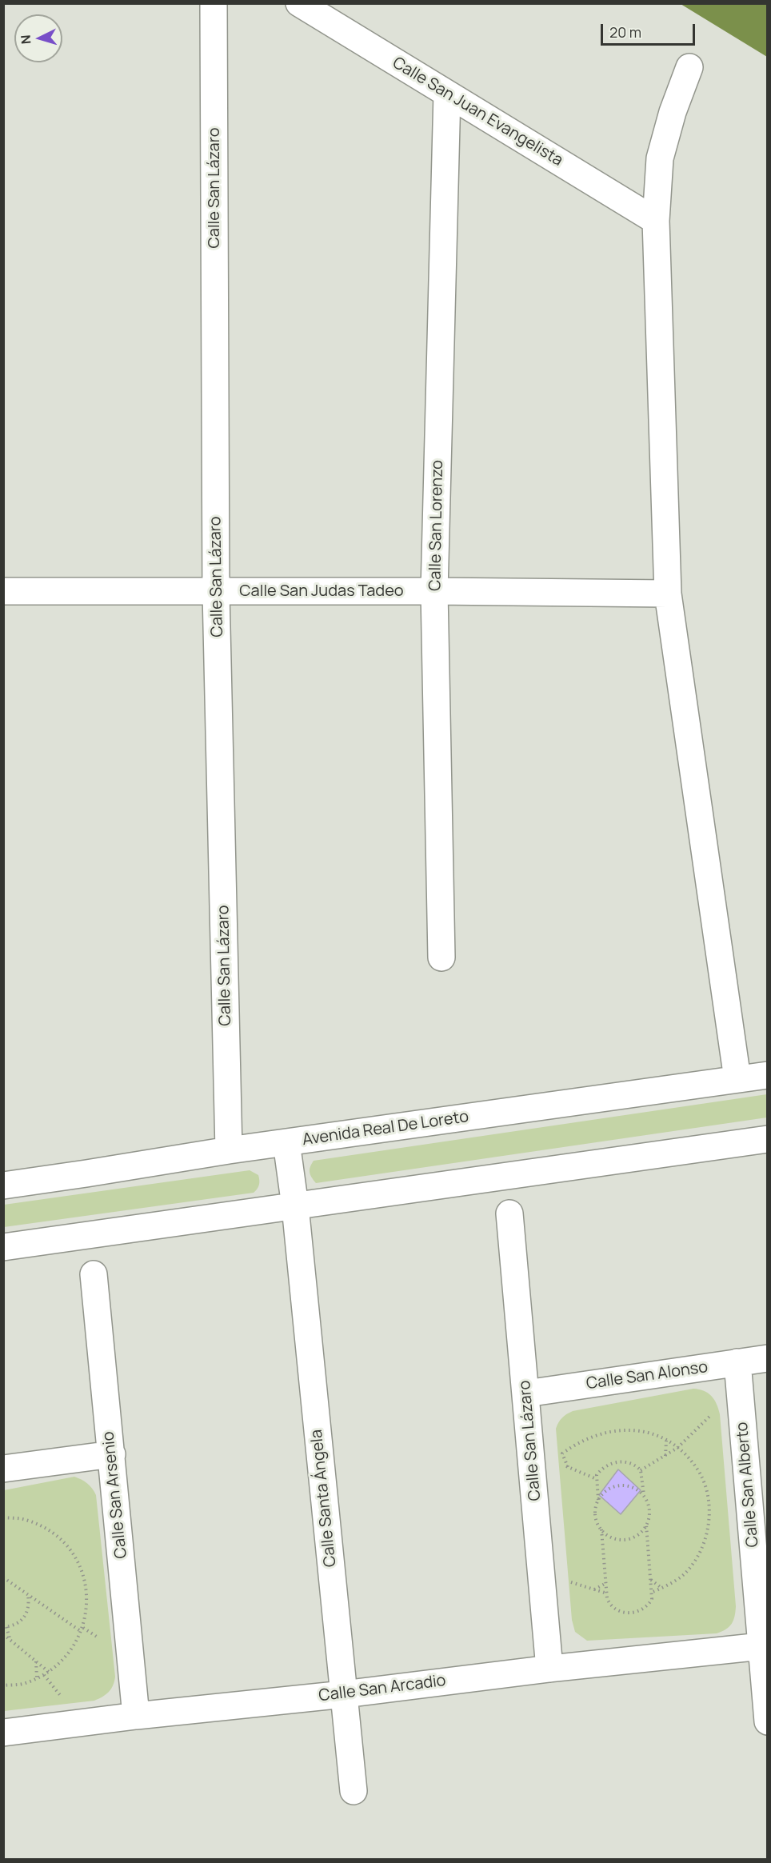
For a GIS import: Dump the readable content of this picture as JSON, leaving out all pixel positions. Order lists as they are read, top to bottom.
{
  "streets": {
    "street": [
      "Calle San Juan Evangelista",
      "Calle San Lázaro",
      "Calle San Lorenzo",
      "Calle San Judas Tadeo",
      "Avenida Real De Loreto",
      "Calle San Alonso",
      "Calle San Alberto",
      "Calle San Arsenio",
      "Calle Santa Ángela",
      "Calle San Arcadio"
    ]
  },
  "crossings": [
    ["Calle San Juan Evangelista", "Calle San Lorenzo"],
    ["Calle San Lázaro", "Calle San Judas Tadeo"],
    ["Calle San Lázaro", "Avenida Real De Loreto"],
    ["Calle San Lázaro", "Calle San Alonso"],
    ["Calle San Lázaro", "Calle San Arcadio"],
    ["Calle San Lorenzo", "Calle San Judas Tadeo"],
    ["Avenida Real De Loreto", "Calle Santa Ángela"],
    ["Calle San Alonso", "Calle San Alberto"],
    ["Calle San Alberto", "Calle San Arcadio"],
    ["Calle San Arsenio", "Calle San Arcadio"],
    ["Calle Santa Ángela", "Calle San Arcadio"]
  ],
  "scale_bar": "20 m",
  "north": "left"
}
